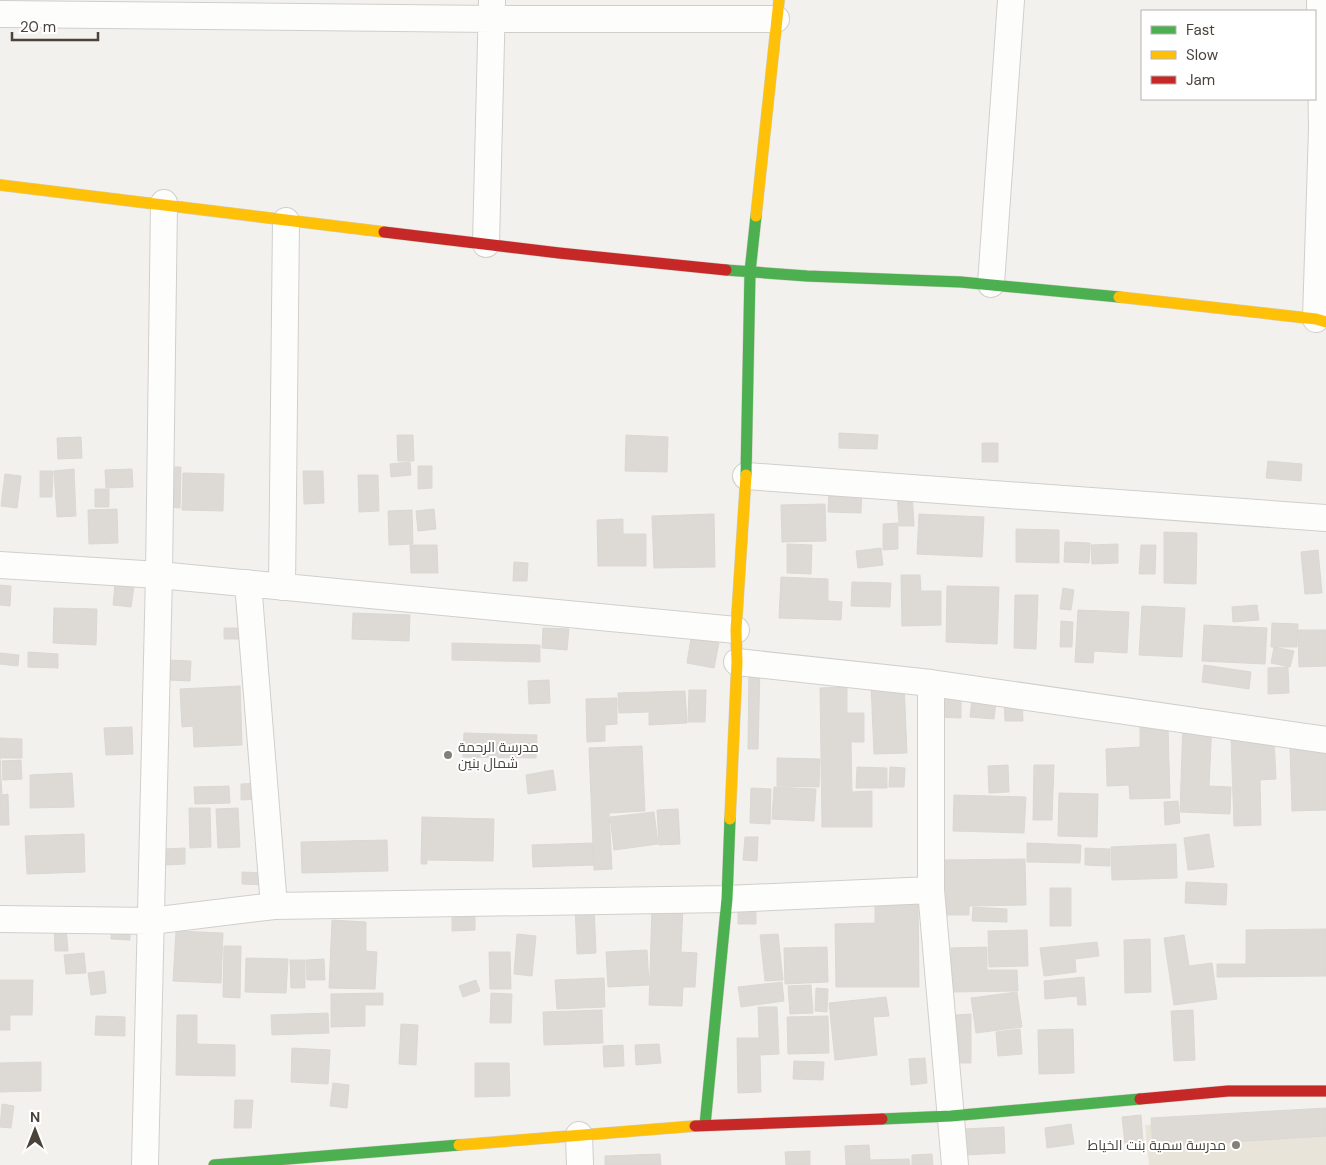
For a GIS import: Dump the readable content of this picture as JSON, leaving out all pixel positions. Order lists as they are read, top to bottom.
{
  "places": ["مدرسة الرحمة شمال بنين", "مدرسة سمية بنت الخياط"],
  "legend": ["Fast", "Slow", "Jam"],
  "scale_bar": "20 m",
  "north": "top"
}
